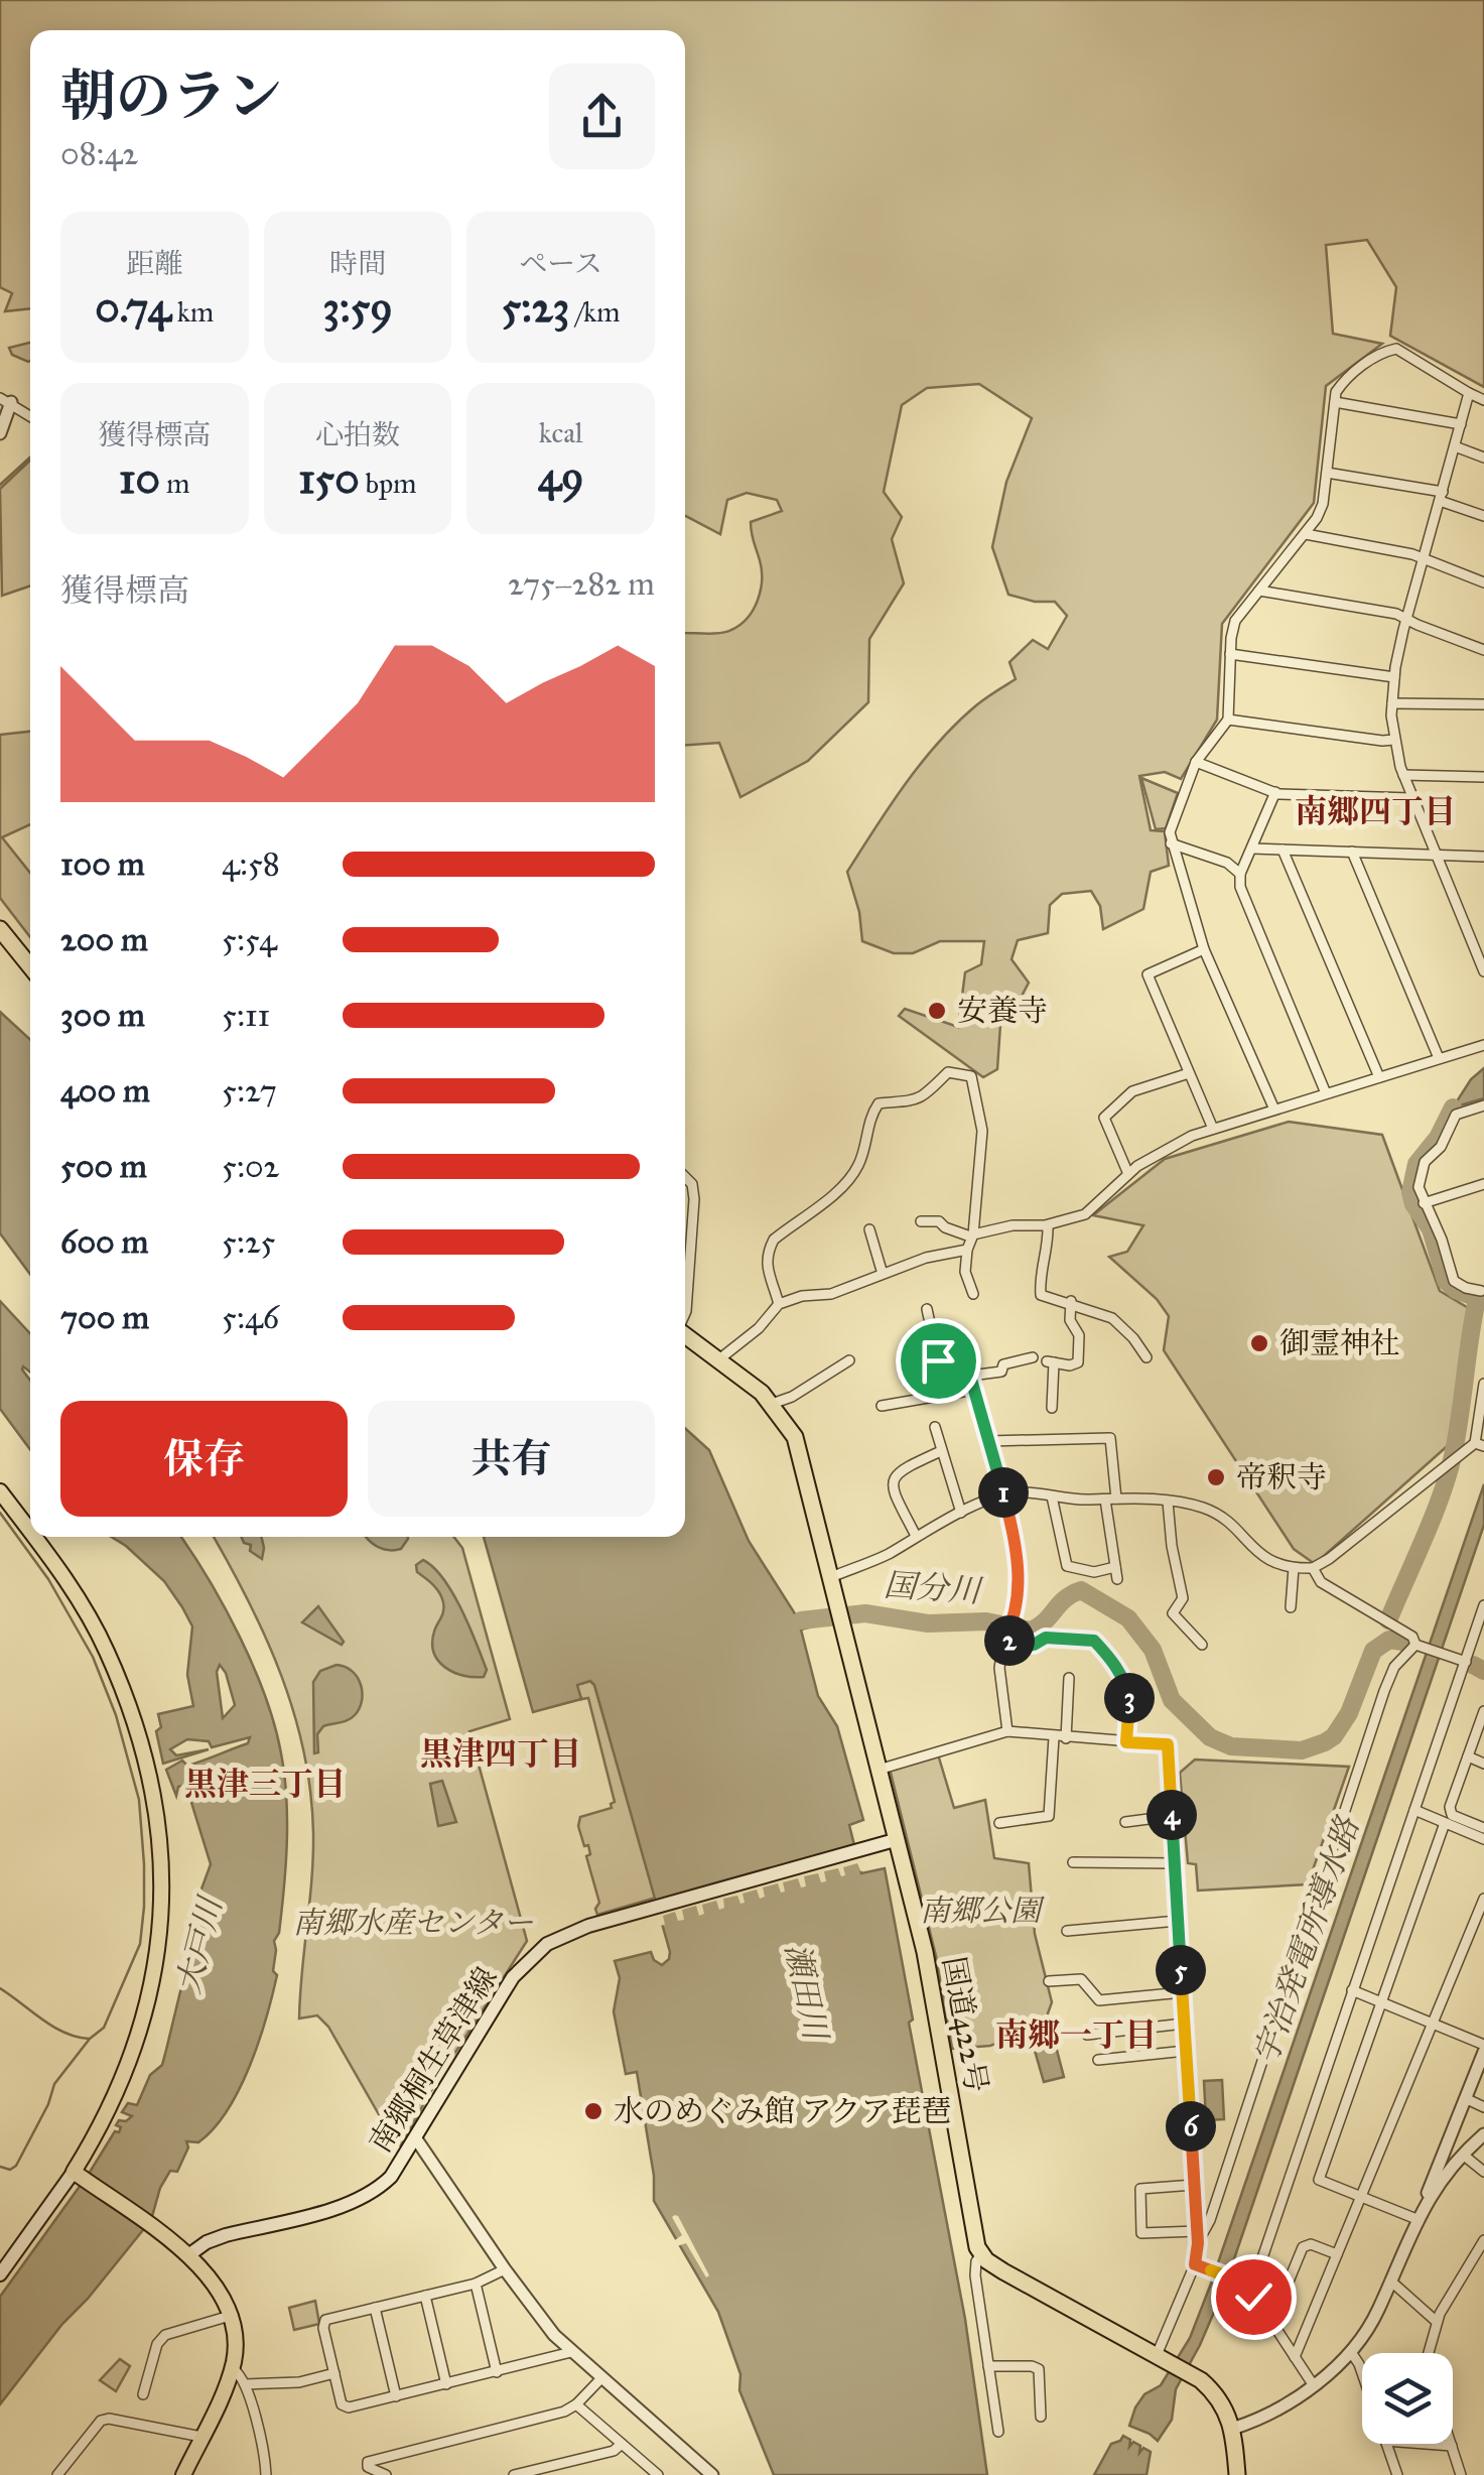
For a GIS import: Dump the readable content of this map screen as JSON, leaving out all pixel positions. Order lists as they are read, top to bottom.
{
  "streets": {
    "highway": ["国道422号"],
    "main road": ["南郷桐生草津線"]
  },
  "crossings": [
    ["国道422号", "南郷桐生草津線"]
  ],
  "districts": [
    "南郷四丁目",
    "黒津四丁目",
    "黒津三丁目",
    "南郷一丁目"
  ],
  "water": [
    "国分川",
    "宇治発電所導水路",
    "大戸川",
    "瀬田川"
  ],
  "parks": ["南郷公園", "南郷水産センター"],
  "places": [
    "安養寺",
    "御霊神社",
    "帝釈寺",
    "水のめぐみ館 アクア琵琶"
  ],
  "page": {
    "heading": ["朝のラン", "08:42"],
    "stats": [
      ["距離", "0.74 km"],
      ["時間", "3:59"],
      ["ペース", "5:23 /km"],
      ["獲得標高", "10 m"],
      ["心拍数", "150 bpm"],
      ["kcal", "49"]
    ],
    "chart": ["獲得標高", "275–282 m"],
    "list": [
      {
        "name": "100 m",
        "note": "4:58"
      },
      {
        "name": "200 m",
        "note": "5:54"
      },
      {
        "name": "300 m",
        "note": "5:11"
      },
      {
        "name": "400 m",
        "note": "5:27"
      },
      {
        "name": "500 m",
        "note": "5:02"
      },
      {
        "name": "600 m",
        "note": "5:25"
      },
      {
        "name": "700 m",
        "note": "5:46"
      }
    ],
    "buttons": ["保存", "共有"],
    "pins": [
      "1",
      "2",
      "3",
      "4",
      "5",
      "6"
    ]
  }
}
